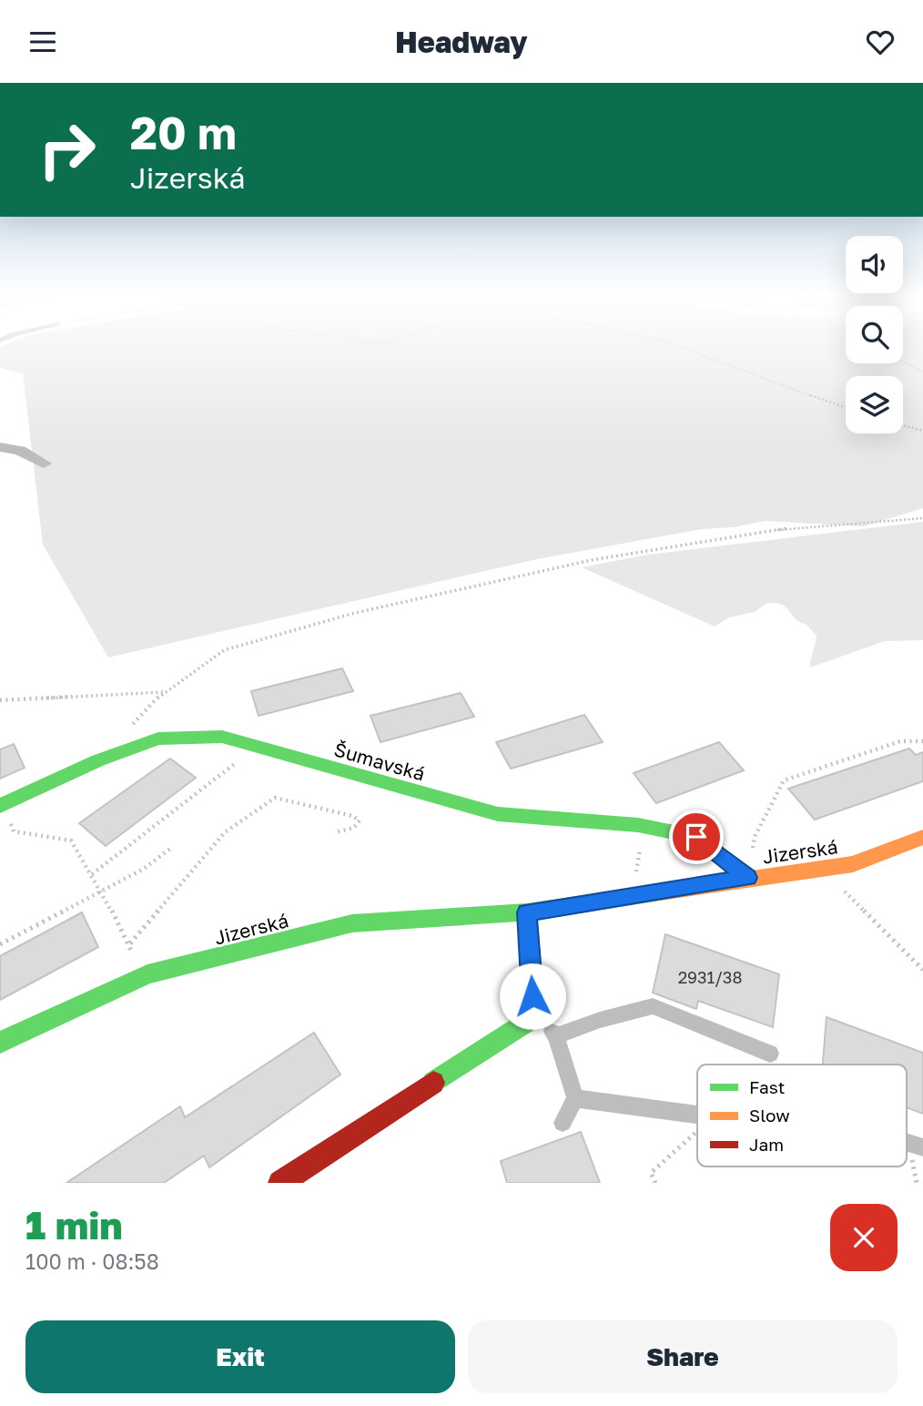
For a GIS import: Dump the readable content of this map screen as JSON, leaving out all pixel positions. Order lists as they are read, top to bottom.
{
  "streets": {
    "street": ["Šumavská", "Jizerská"]
  },
  "crossings": [
    ["Šumavská", "Jizerská"]
  ],
  "house_numbers": ["2931/38"],
  "legend": ["Fast", "Slow", "Jam"],
  "page": {
    "header": "Headway",
    "turn": ["20 m", "Jizerská"],
    "heading": ["1 min", "100 m · 08:58"],
    "buttons": ["Exit", "Share"]
  }
}
